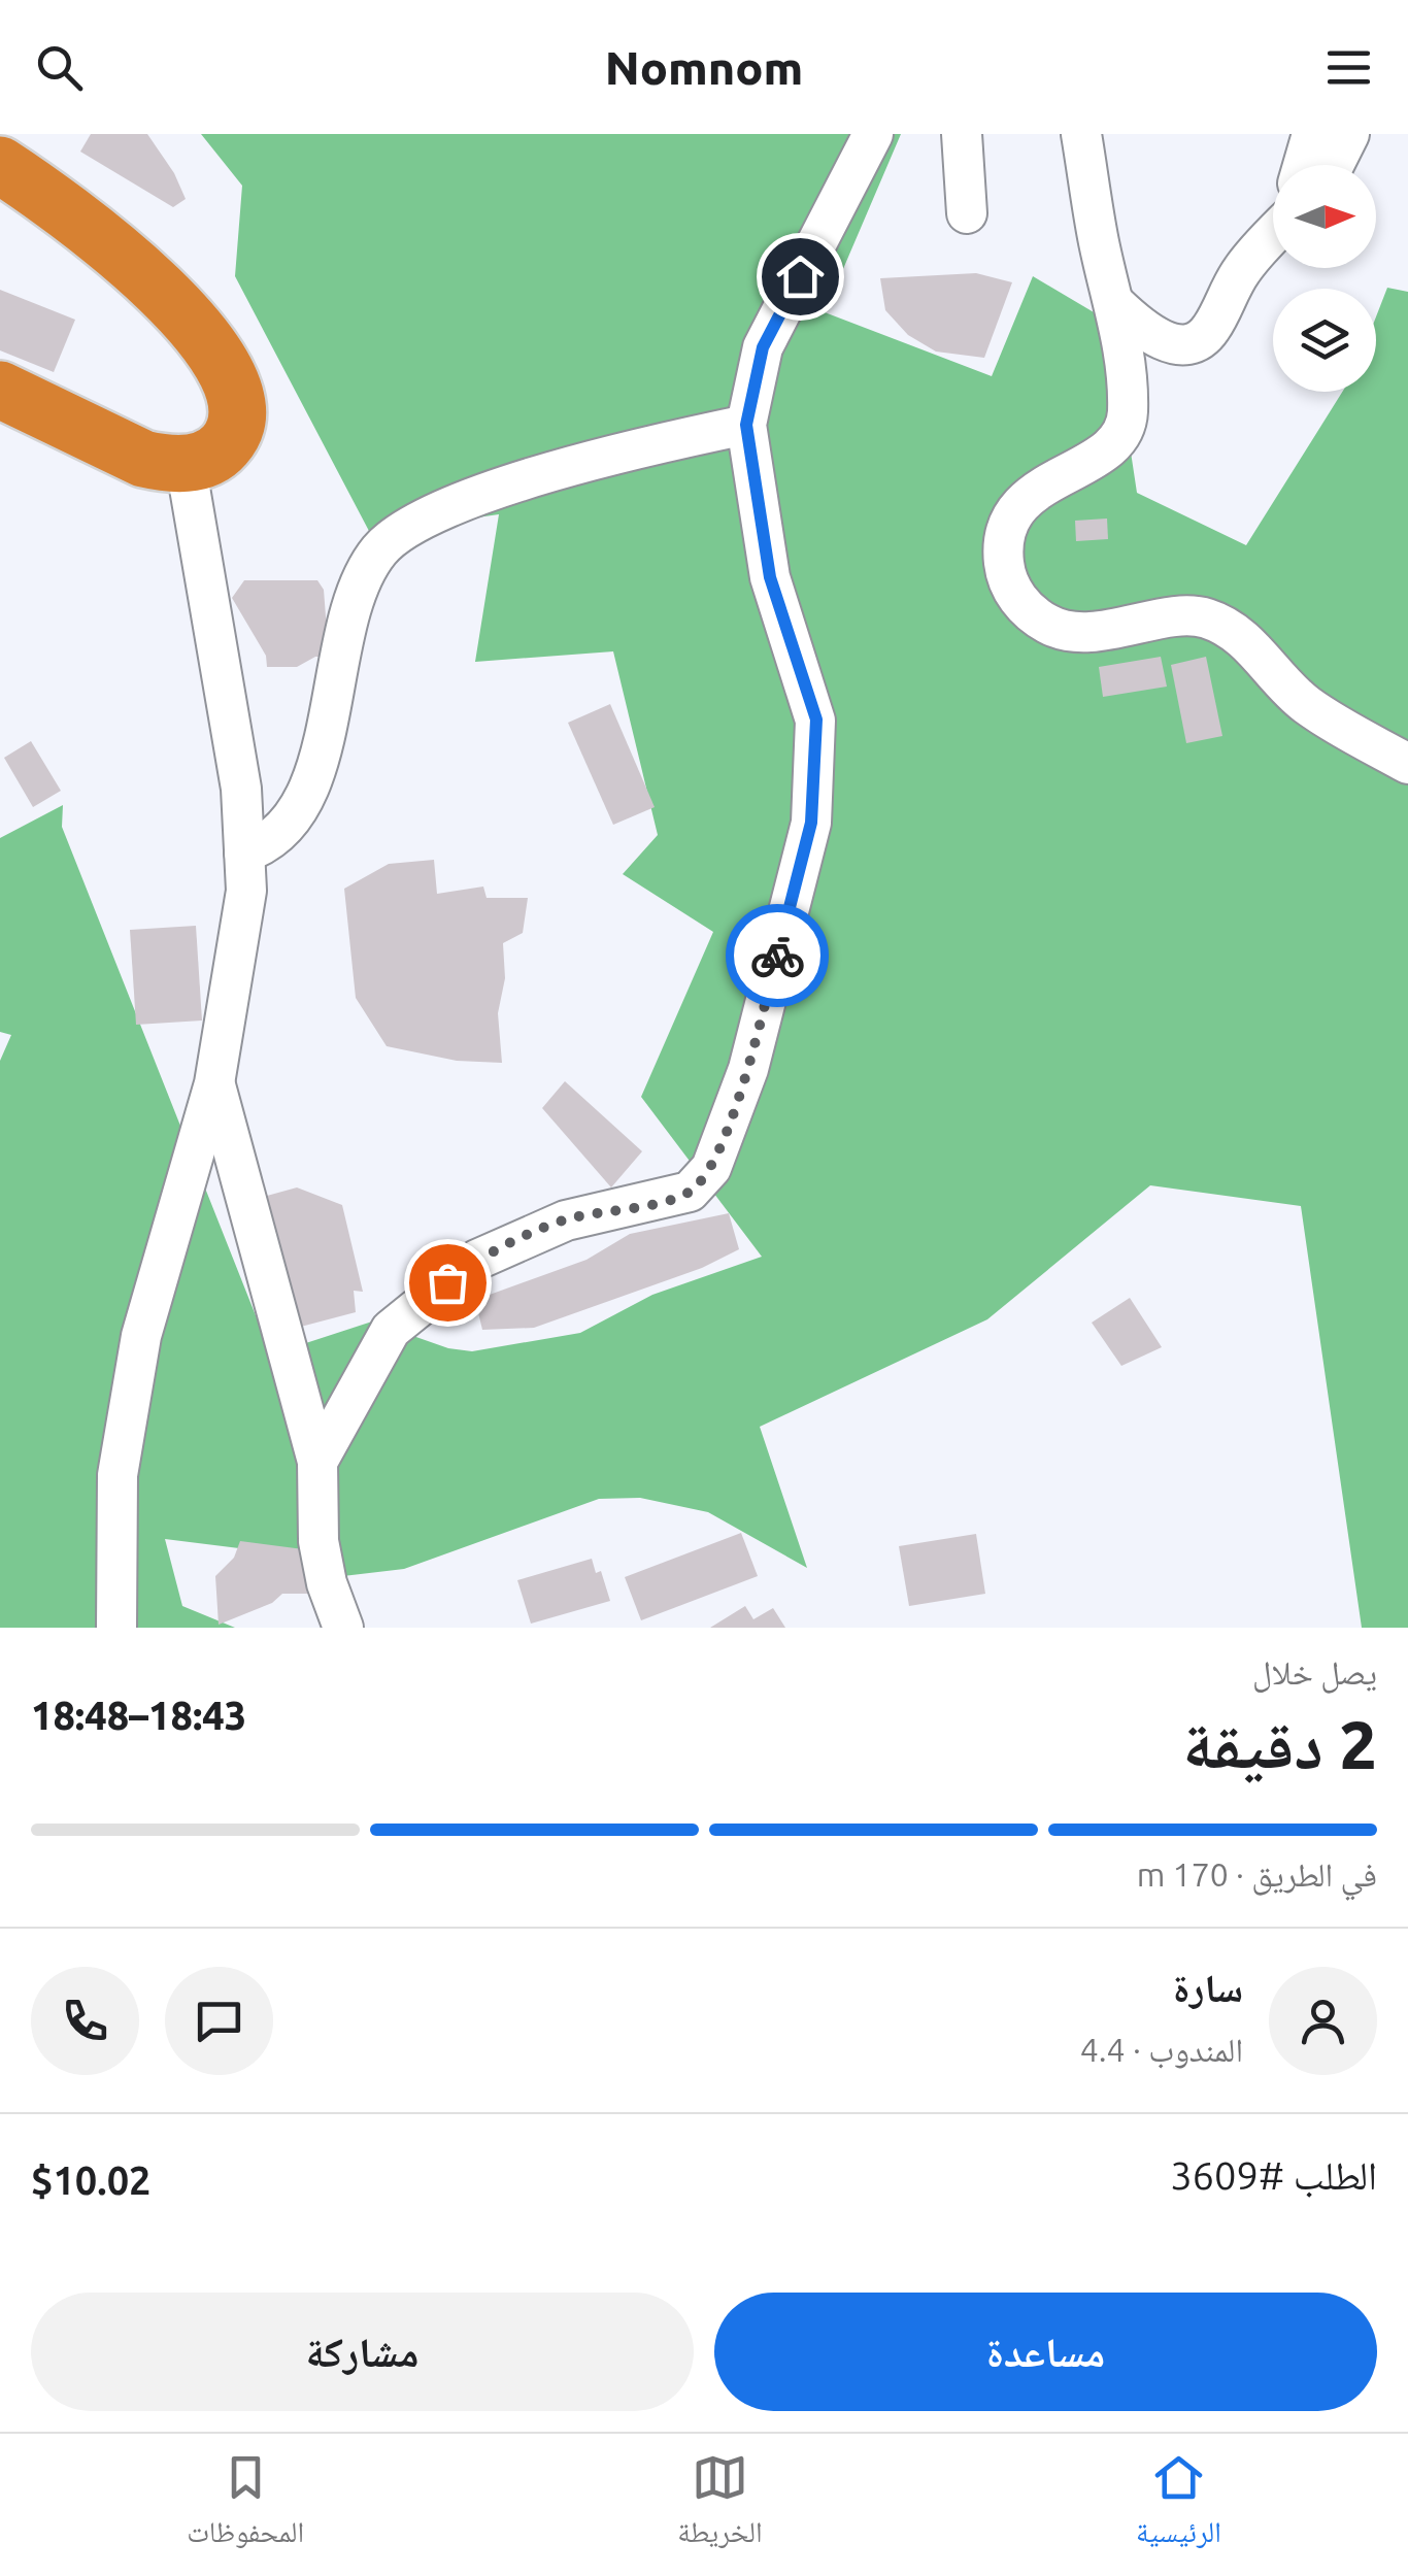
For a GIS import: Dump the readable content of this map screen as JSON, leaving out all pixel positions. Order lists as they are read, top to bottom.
{
  "north": "right",
  "page": {
    "header": "Nomnom",
    "heading": ["2 دقيقة", "يصل خلال", "18:43–18:48"],
    "panel": [
      "سارة",
      "المندوب · 4.4",
      "الطلب #3609",
      "$10.02"
    ],
    "bar": "في الطريق · 170 m",
    "buttons": ["مساعدة", "مشاركة"],
    "tabs": ["الرئيسية", "الخريطة", "المحفوظات"]
  }
}
